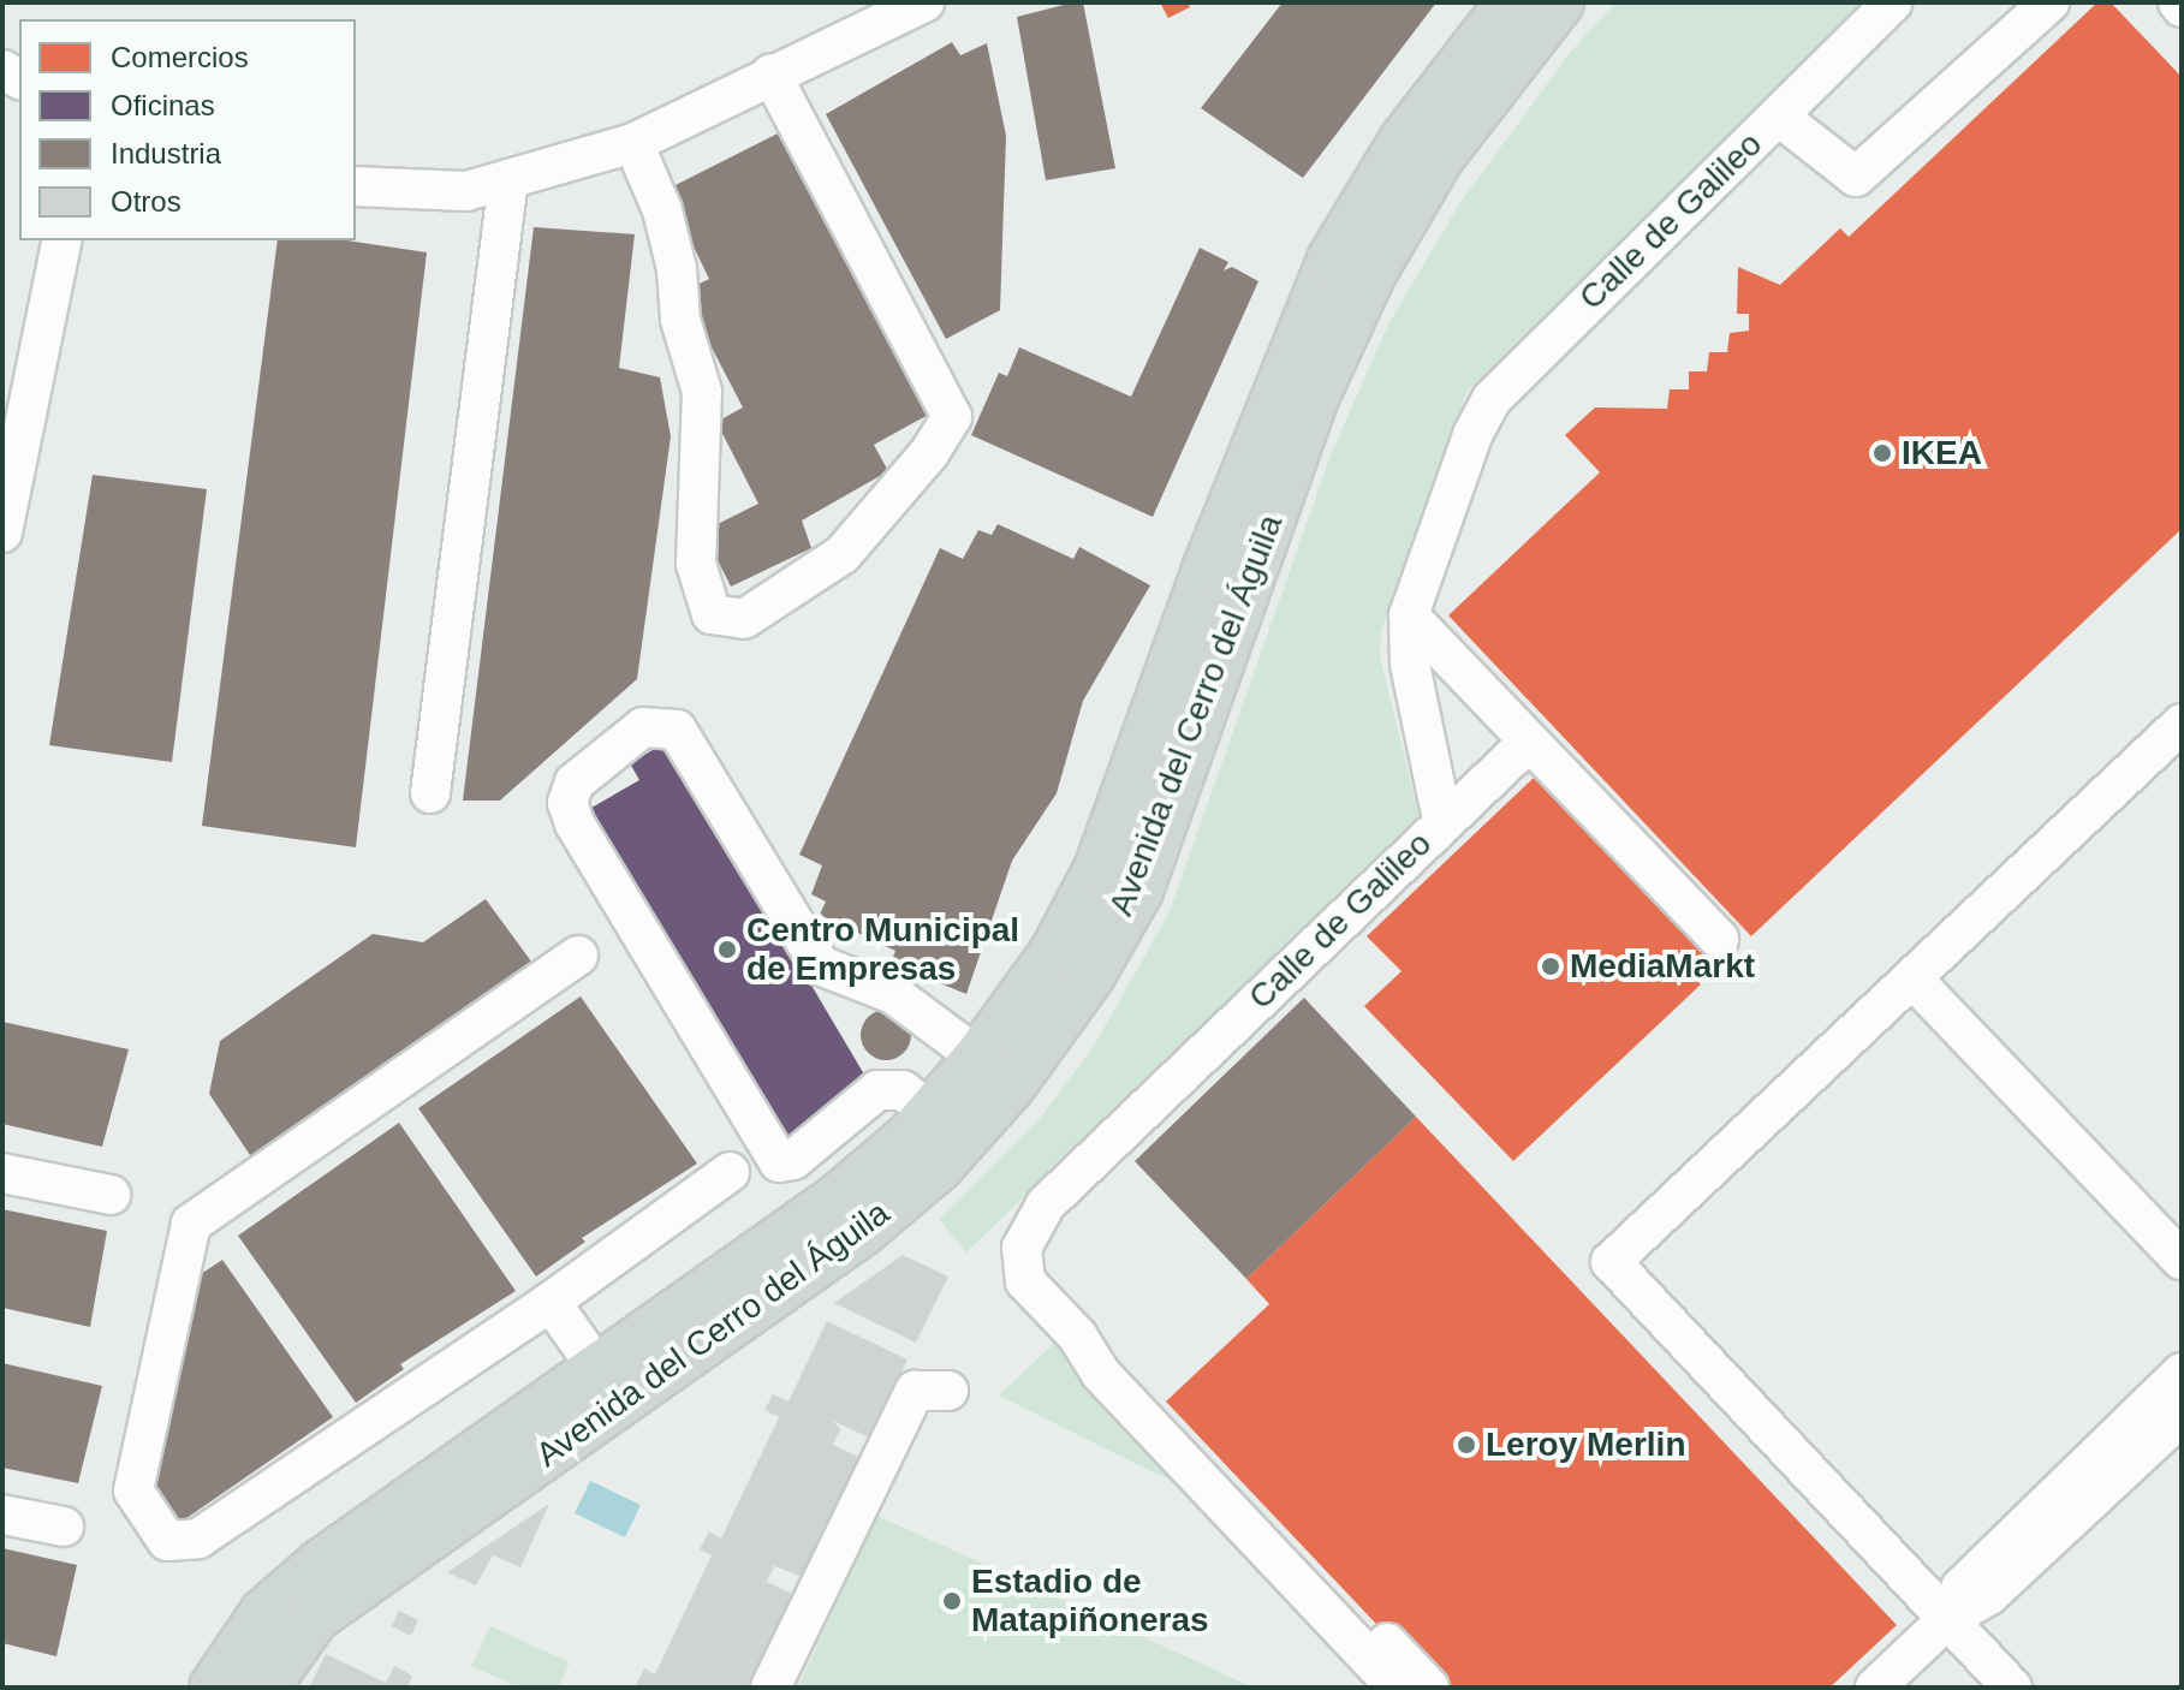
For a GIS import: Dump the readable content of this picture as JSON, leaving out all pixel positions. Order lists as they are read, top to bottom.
{
  "streets": {
    "main road": ["Avenida del Cerro del Águila"],
    "street": ["Calle de Galileo"]
  },
  "places": [
    "IKEA",
    "Centro Municipal de Empresas",
    "MediaMarkt",
    "Leroy Merlin",
    "Estadio de Matapiñoneras"
  ],
  "legend": [
    "Comercios",
    "Oficinas",
    "Industria",
    "Otros"
  ]
}
